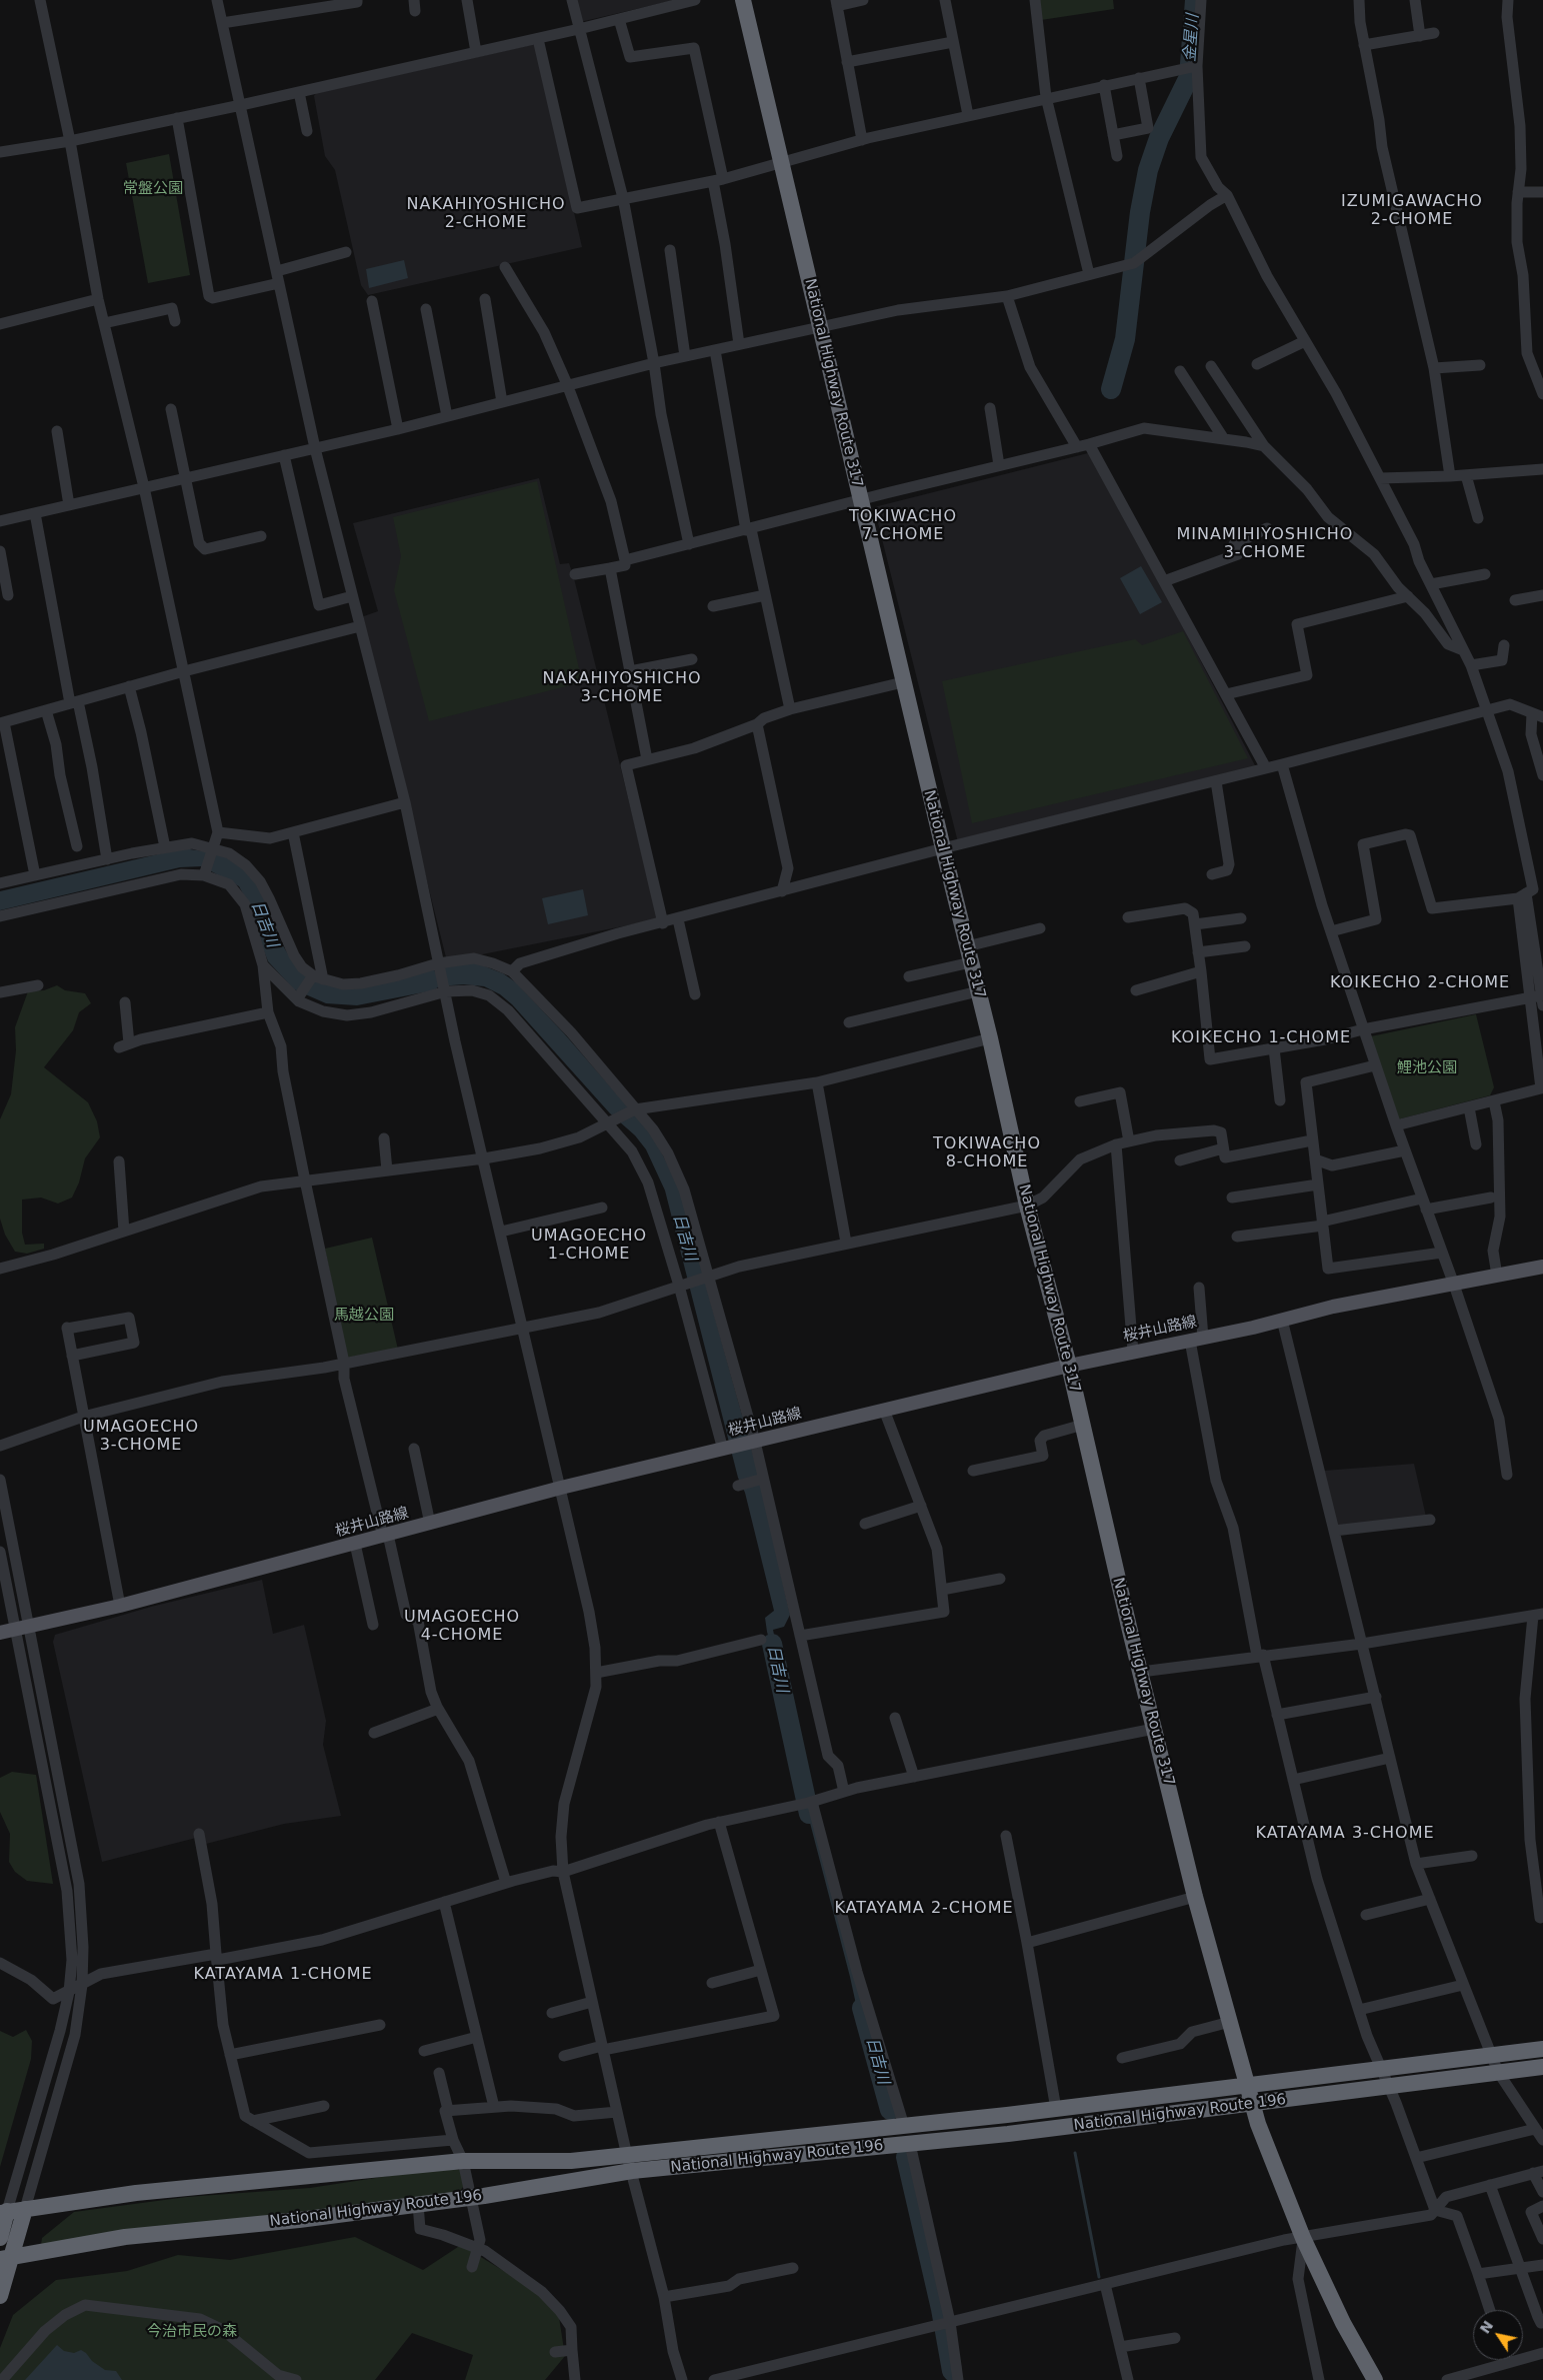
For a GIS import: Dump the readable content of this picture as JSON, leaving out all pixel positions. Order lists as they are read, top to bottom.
{
  "streets": {
    "highway": ["National Highway Route 317", "National Highway Route 196"],
    "main road": ["桜井山路線"]
  },
  "crossings": [
    ["National Highway Route 317", "桜井山路線"],
    ["National Highway Route 317", "National Highway Route 196"]
  ],
  "districts": [
    "IZUMIGAWACHO 2-CHOME",
    "NAKAHIYOSHICHO 2-CHOME",
    "TOKIWACHO 7-CHOME",
    "MINAMIHIYOSHICHO 3-CHOME",
    "NAKAHIYOSHICHO 3-CHOME",
    "KOIKECHO 2-CHOME",
    "KOIKECHO 1-CHOME",
    "TOKIWACHO 8-CHOME",
    "UMAGOECHO 1-CHOME",
    "UMAGOECHO 3-CHOME",
    "UMAGOECHO 4-CHOME",
    "KATAYAMA 3-CHOME",
    "KATAYAMA 2-CHOME",
    "KATAYAMA 1-CHOME"
  ],
  "water": ["金星川", "日吉川"],
  "parks": [
    "常盤公園",
    "鯉池公園",
    "馬越公園",
    "今治市民の森"
  ],
  "north": "top left"
}
